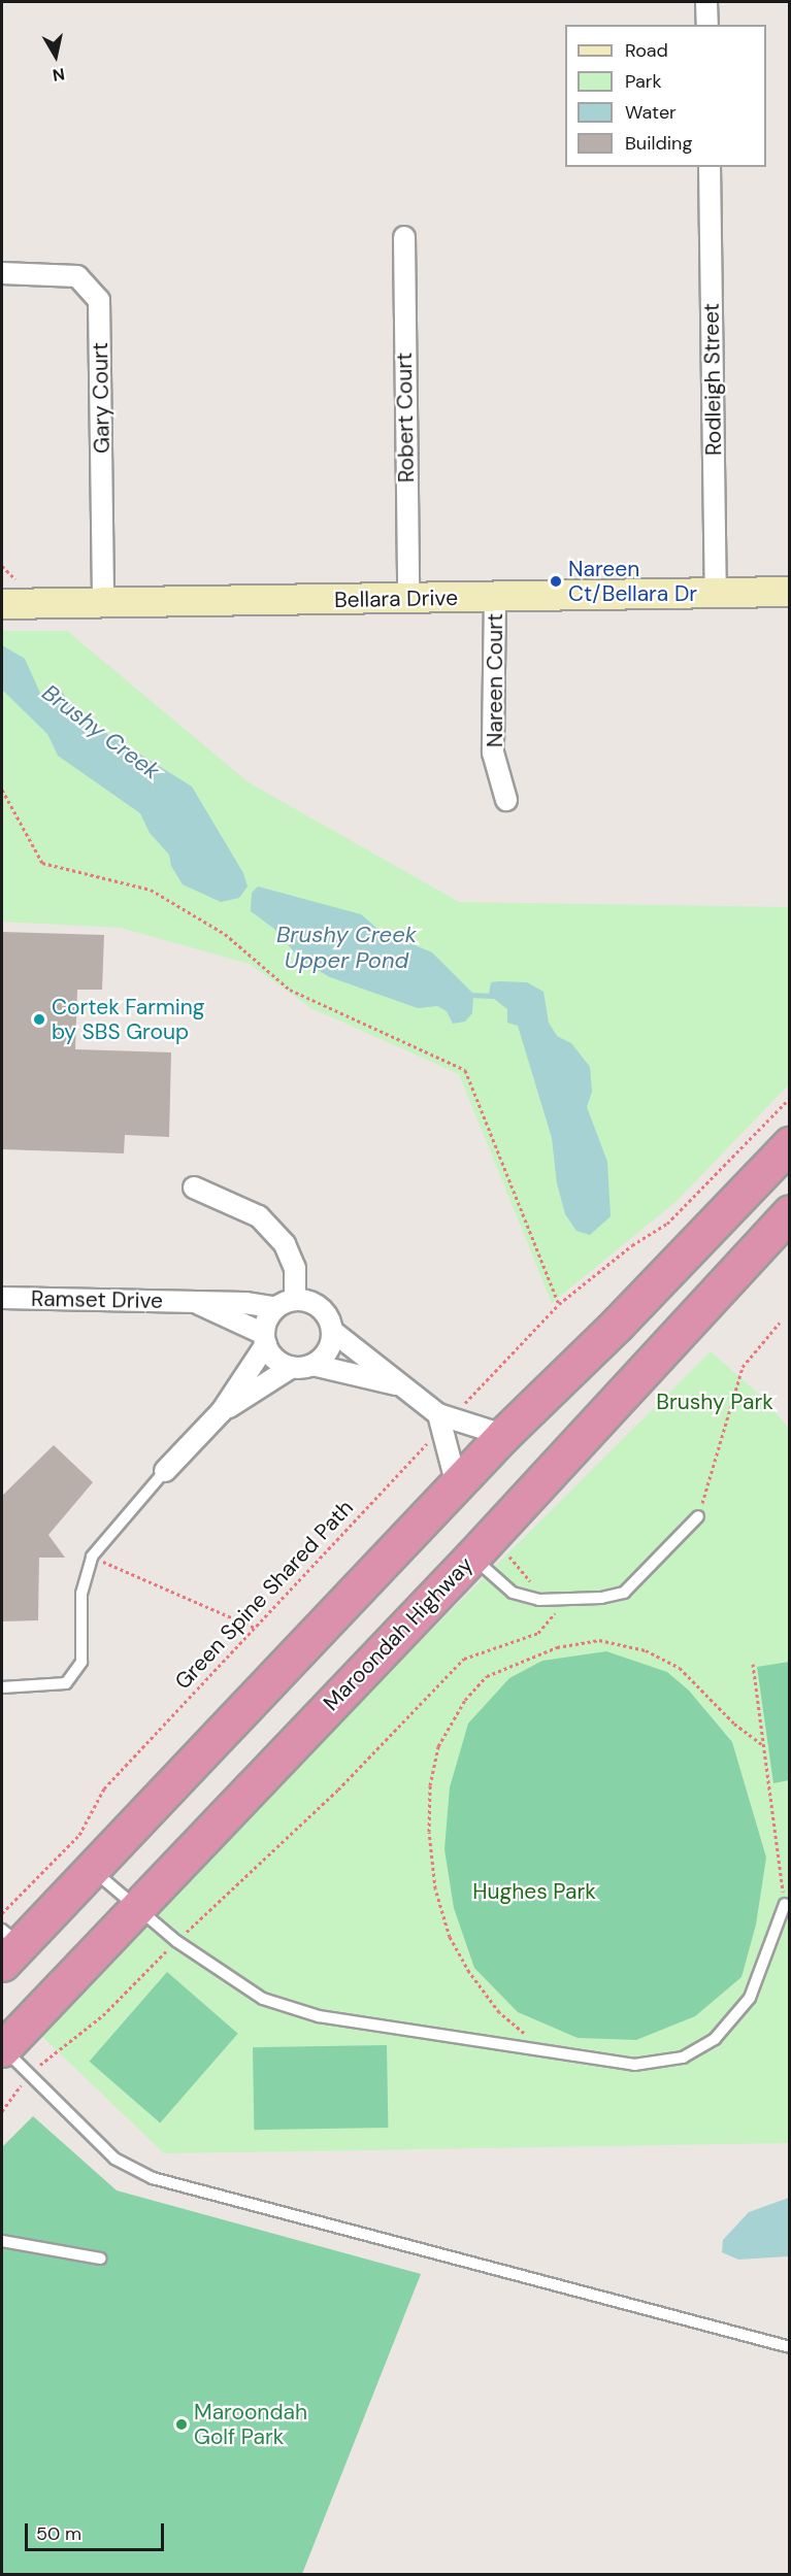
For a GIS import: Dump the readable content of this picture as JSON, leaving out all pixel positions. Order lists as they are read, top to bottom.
{
  "streets": {
    "highway": ["Maroondah Highway"],
    "main road": ["Bellara Drive"],
    "street": [
      "Rodleigh Street",
      "Gary Court",
      "Robert Court",
      "Nareen Court",
      "Ramset Drive"
    ],
    "path": ["Green Spine Shared Path"]
  },
  "crossings": [
    ["Rodleigh Street", "Bellara Drive"],
    ["Gary Court", "Bellara Drive"],
    ["Robert Court", "Bellara Drive"],
    ["Bellara Drive", "Nareen Court"]
  ],
  "water": ["Brushy Creek", "Brushy Creek Upper Pond"],
  "parks": ["Brushy Park", "Hughes Park"],
  "places": ["Nareen Ct/Bellara Dr", "Cortek Farming by SBS Group", "Maroondah Golf Park"],
  "legend": [
    "Road",
    "Park",
    "Water",
    "Building"
  ],
  "scale_bar": "50 m",
  "north": "bottom"
}
